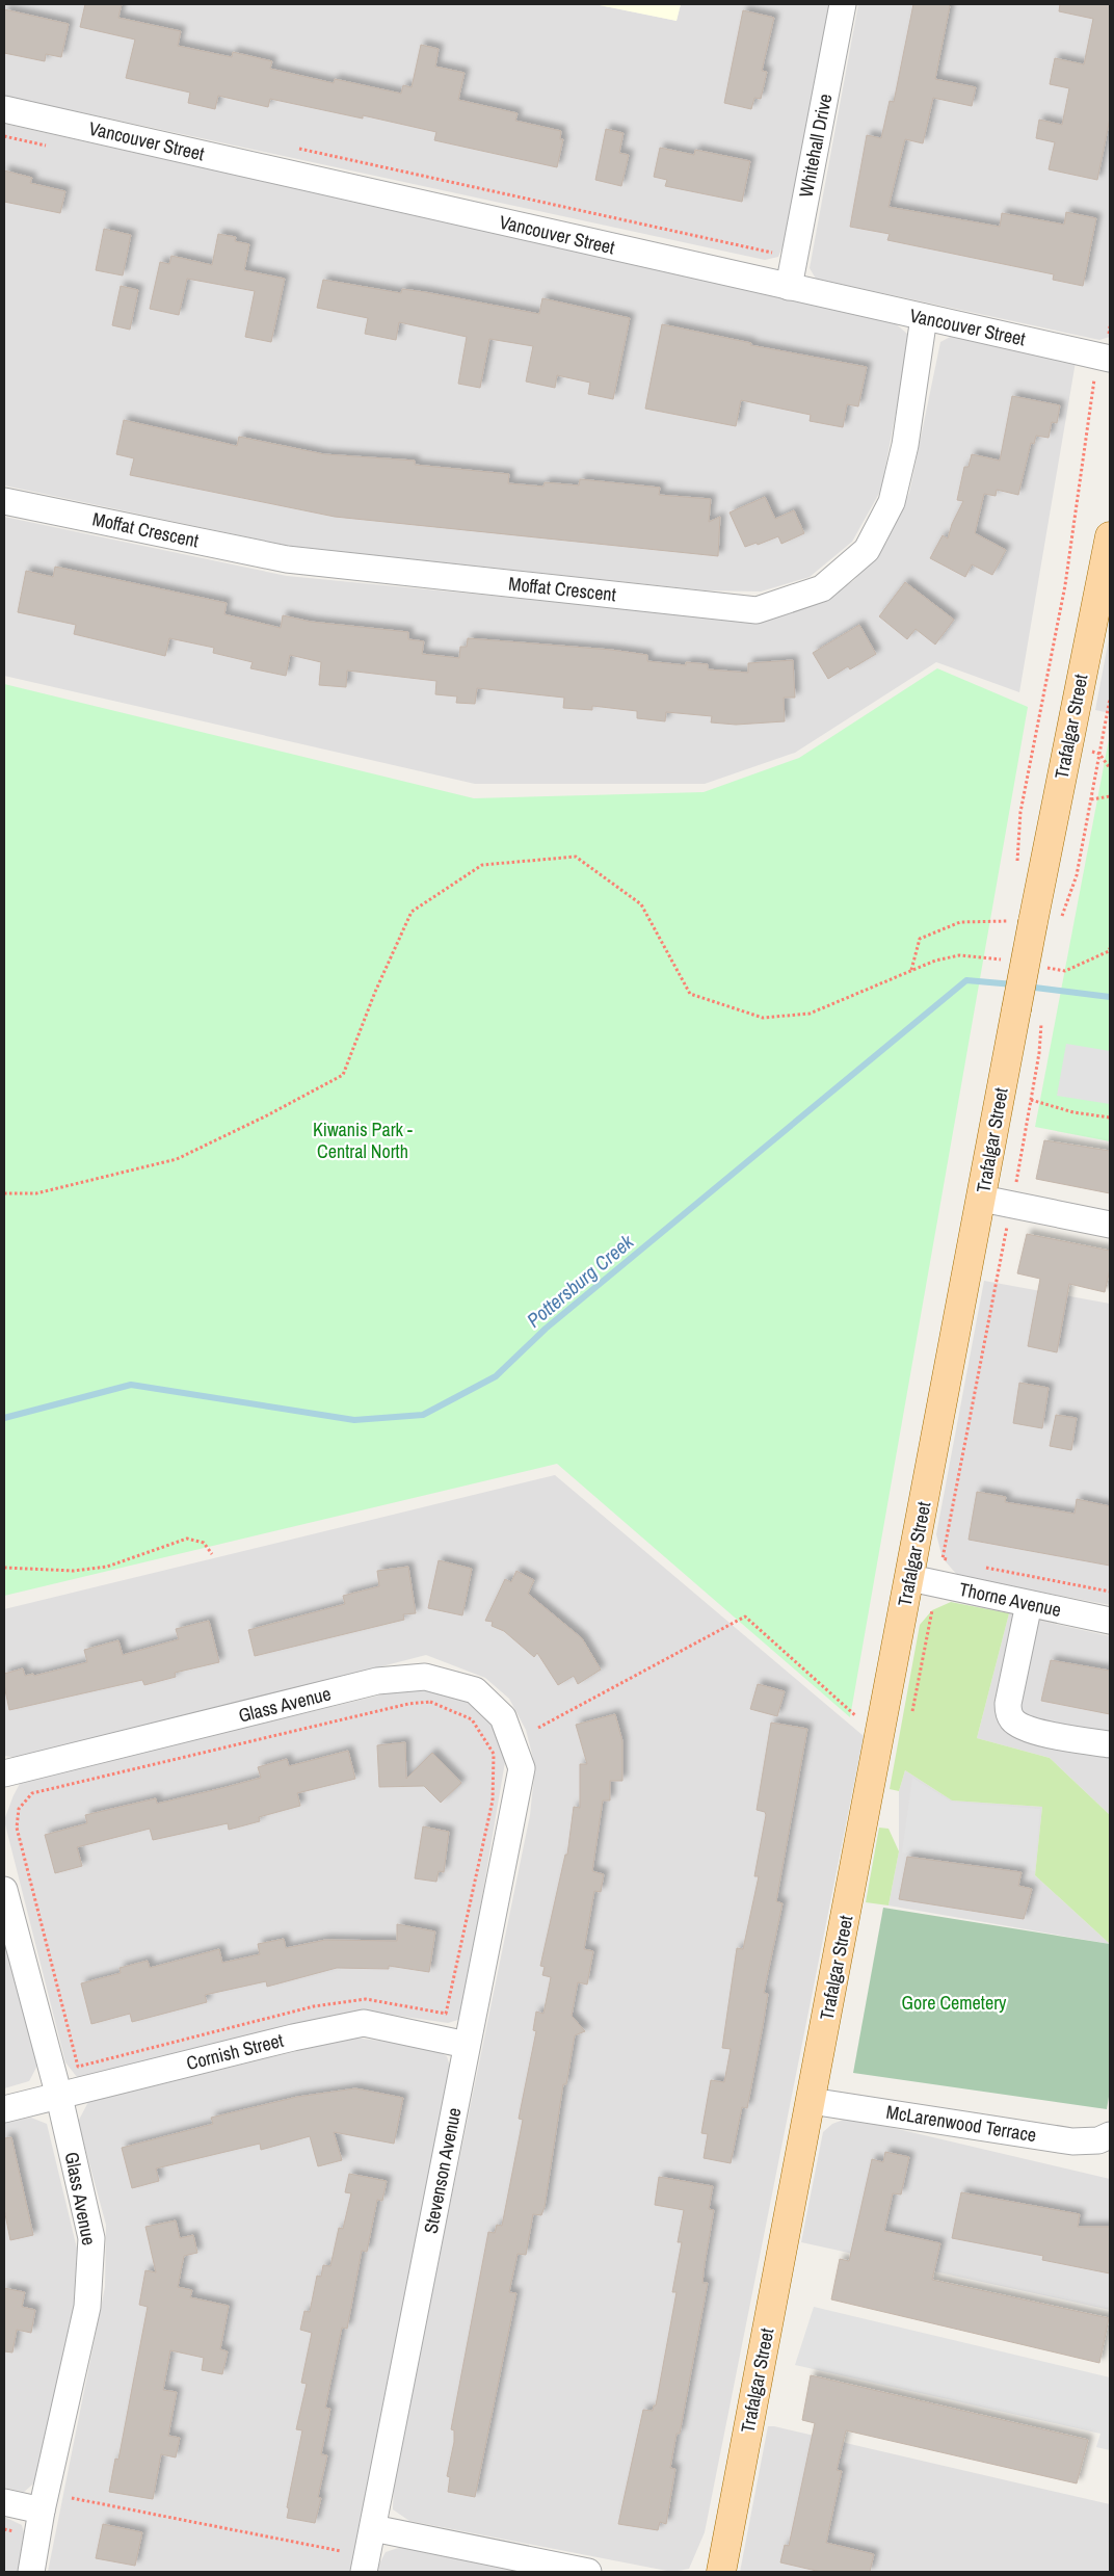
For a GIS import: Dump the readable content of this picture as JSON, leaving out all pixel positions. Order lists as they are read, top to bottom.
{
  "streets": {
    "main road": ["Trafalgar Street"],
    "street": [
      "Vancouver Street",
      "Whitehall Drive",
      "Moffat Crescent",
      "Thorne Avenue",
      "Glass Avenue",
      "Cornish Street",
      "McLarenwood Terrace",
      "Stevenson Avenue"
    ]
  },
  "crossings": [
    ["Vancouver Street", "Whitehall Drive"],
    ["Vancouver Street", "Moffat Crescent"],
    ["Trafalgar Street", "Thorne Avenue"],
    ["Trafalgar Street", "McLarenwood Terrace"],
    ["Glass Avenue", "Cornish Street"],
    ["Glass Avenue", "Stevenson Avenue"],
    ["Cornish Street", "Stevenson Avenue"]
  ],
  "water": ["Pottersburg Creek"],
  "parks": ["Kiwanis Park - Central North", "Gore Cemetery"]
}
